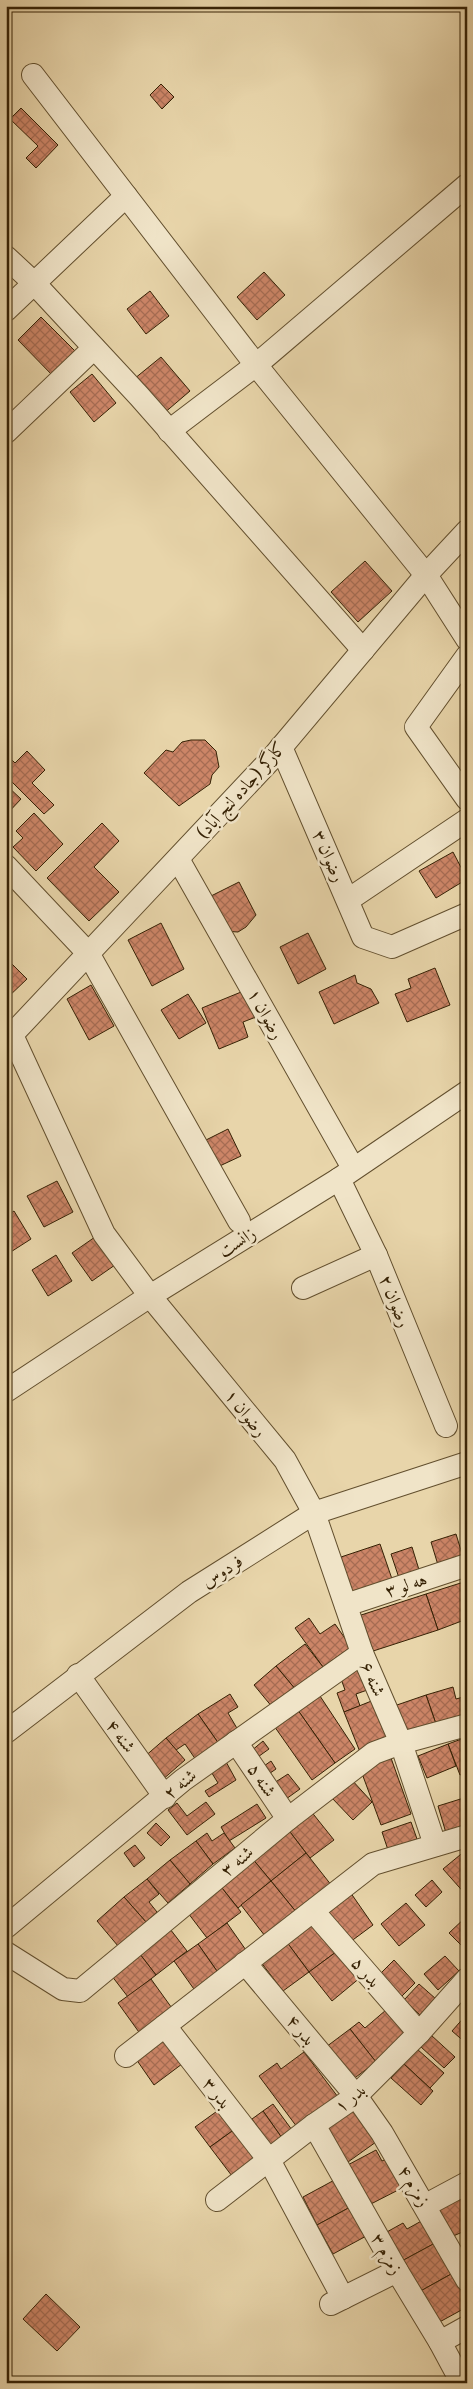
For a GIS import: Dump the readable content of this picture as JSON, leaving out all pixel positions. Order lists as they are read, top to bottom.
{
  "streets": {
    "street": [
      "کارگر (جاده لنج آباد)",
      "رضوان ۳",
      "رضوان ۱",
      "زانست",
      "رضوان ۲",
      "فردوس",
      "هه لو ۳",
      "شنه ۶",
      "شنه ۴",
      "شنه ۵",
      "شنه ۲",
      "شنه ۳",
      "بدر ۵",
      "بدر ۴",
      "بدر ۳",
      "بدر ۱",
      "زمزم ۴",
      "زمزم ۳"
    ]
  },
  "crossings": [
    ["کارگر (جاده لنج آباد)", "رضوان ۳"],
    ["کارگر (جاده لنج آباد)", "رضوان ۱"],
    ["رضوان ۱", "زانست"],
    ["رضوان ۱", "رضوان ۲"],
    ["رضوان ۱", "فردوس"],
    ["رضوان ۱", "شنه ۶"],
    ["زانست", "رضوان ۲"],
    ["فردوس", "شنه ۶"],
    ["فردوس", "شنه ۴"],
    ["هه لو ۳", "شنه ۶"],
    ["شنه ۶", "شنه ۲"],
    ["شنه ۶", "شنه ۳"],
    ["شنه ۴", "شنه ۲"],
    ["شنه ۵", "شنه ۲"],
    ["شنه ۵", "شنه ۳"],
    ["بدر ۵", "بدر ۱"],
    ["بدر ۴", "بدر ۱"],
    ["بدر ۴", "زمزم ۴"],
    ["بدر ۳", "بدر ۱"],
    ["بدر ۳", "زمزم ۳"],
    ["بدر ۱", "زمزم ۴"],
    ["بدر ۱", "زمزم ۳"]
  ]
}
